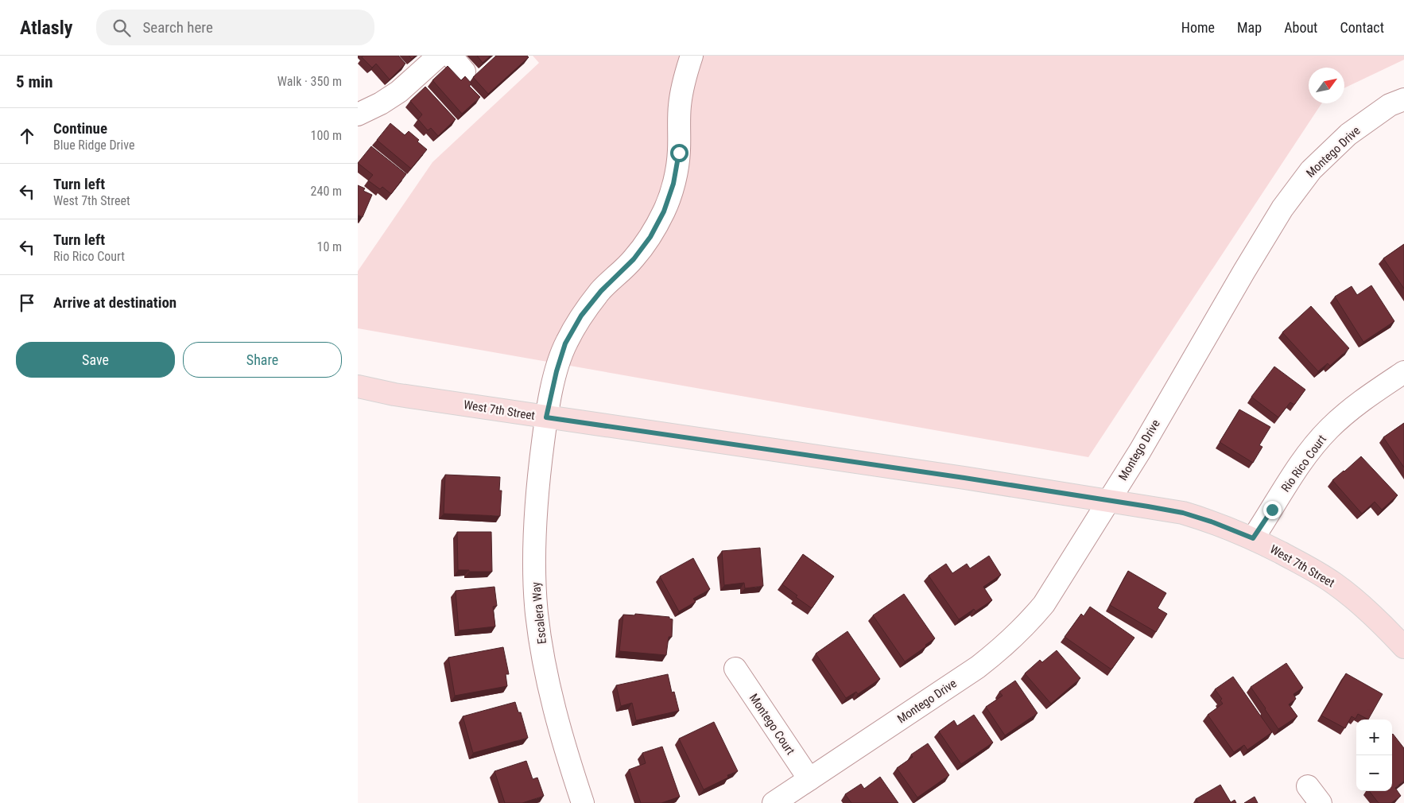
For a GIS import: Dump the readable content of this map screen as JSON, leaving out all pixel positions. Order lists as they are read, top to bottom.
{
  "streets": {
    "main road": ["West 7th Street"],
    "street": [
      "Montego Drive",
      "Rio Rico Court",
      "Escalera Way",
      "Montego Court"
    ]
  },
  "crossings": [
    ["Montego Drive", "West 7th Street"],
    ["Montego Drive", "Montego Court"],
    ["West 7th Street", "Rio Rico Court"],
    ["West 7th Street", "Escalera Way"]
  ],
  "north": "top right",
  "page": {
    "header": "Atlasly",
    "search": "Search here",
    "nav": [
      "Home",
      "Map",
      "About",
      "Contact"
    ],
    "heading": ["5 min", "Walk · 350 m"],
    "list": [
      ["Continue", "Blue Ridge Drive", "100 m"],
      ["Turn left", "West 7th Street", "240 m"],
      ["Turn left", "Rio Rico Court", "10 m"],
      "Arrive at destination"
    ],
    "buttons": ["Save", "Share"],
    "map_buttons": ["+", "−"]
  }
}
